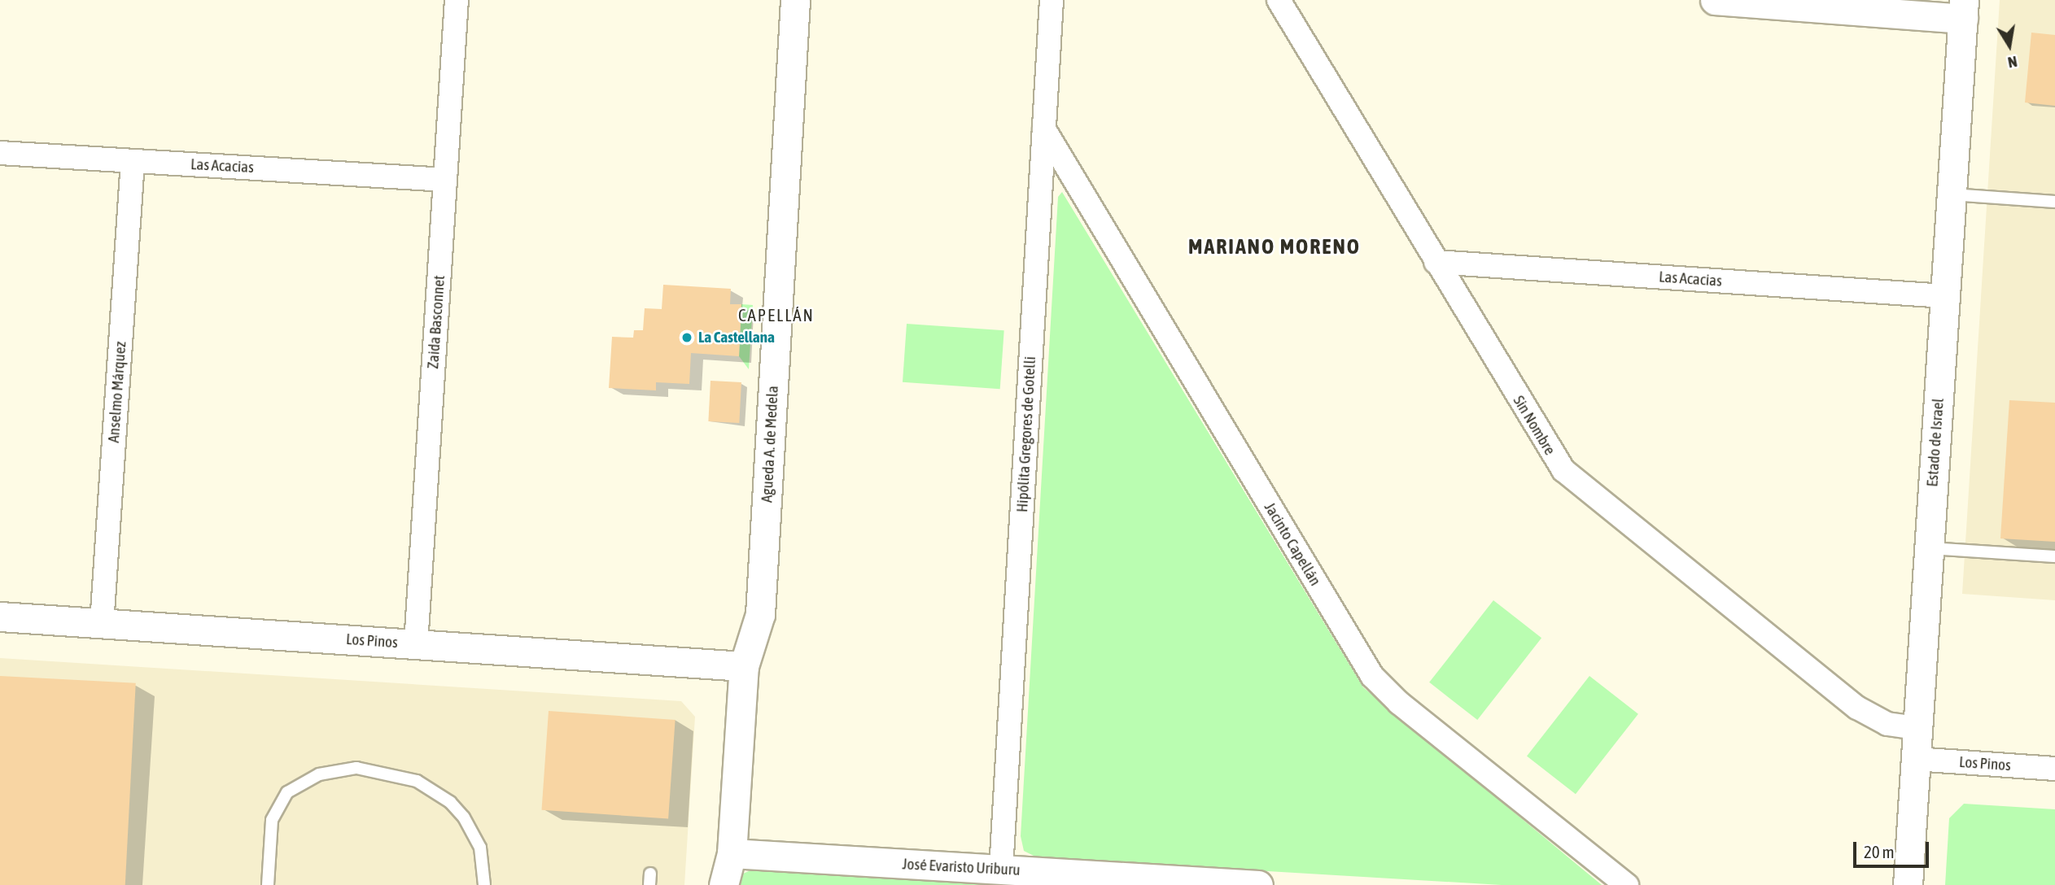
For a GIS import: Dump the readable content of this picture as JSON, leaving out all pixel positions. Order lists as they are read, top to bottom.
{
  "streets": {
    "street": [
      "Las Acacias",
      "Zaida Basconnet",
      "Anselmo Márquez",
      "Sin Nombre",
      "Hipólita Gregores de Gotelli",
      "Estado de Israel",
      "Agueda A. de Medela",
      "Jacinto Capellán",
      "Los Pinos",
      "José Evaristo Uriburu"
    ]
  },
  "crossings": [
    ["Las Acacias", "Zaida Basconnet"],
    ["Las Acacias", "Anselmo Márquez"],
    ["Las Acacias", "Sin Nombre"],
    ["Las Acacias", "Estado de Israel"],
    ["Zaida Basconnet", "Los Pinos"],
    ["Anselmo Márquez", "Los Pinos"],
    ["Sin Nombre", "Estado de Israel"],
    ["Hipólita Gregores de Gotelli", "Jacinto Capellán"],
    ["Hipólita Gregores de Gotelli", "José Evaristo Uriburu"],
    ["Estado de Israel", "Los Pinos"],
    ["Agueda A. de Medela", "Los Pinos"],
    ["Agueda A. de Medela", "José Evaristo Uriburu"]
  ],
  "districts": ["MARIANO MORENO", "CAPELLÁN"],
  "places": ["La Castellana"],
  "scale_bar": "20 m",
  "north": "bottom"
}
